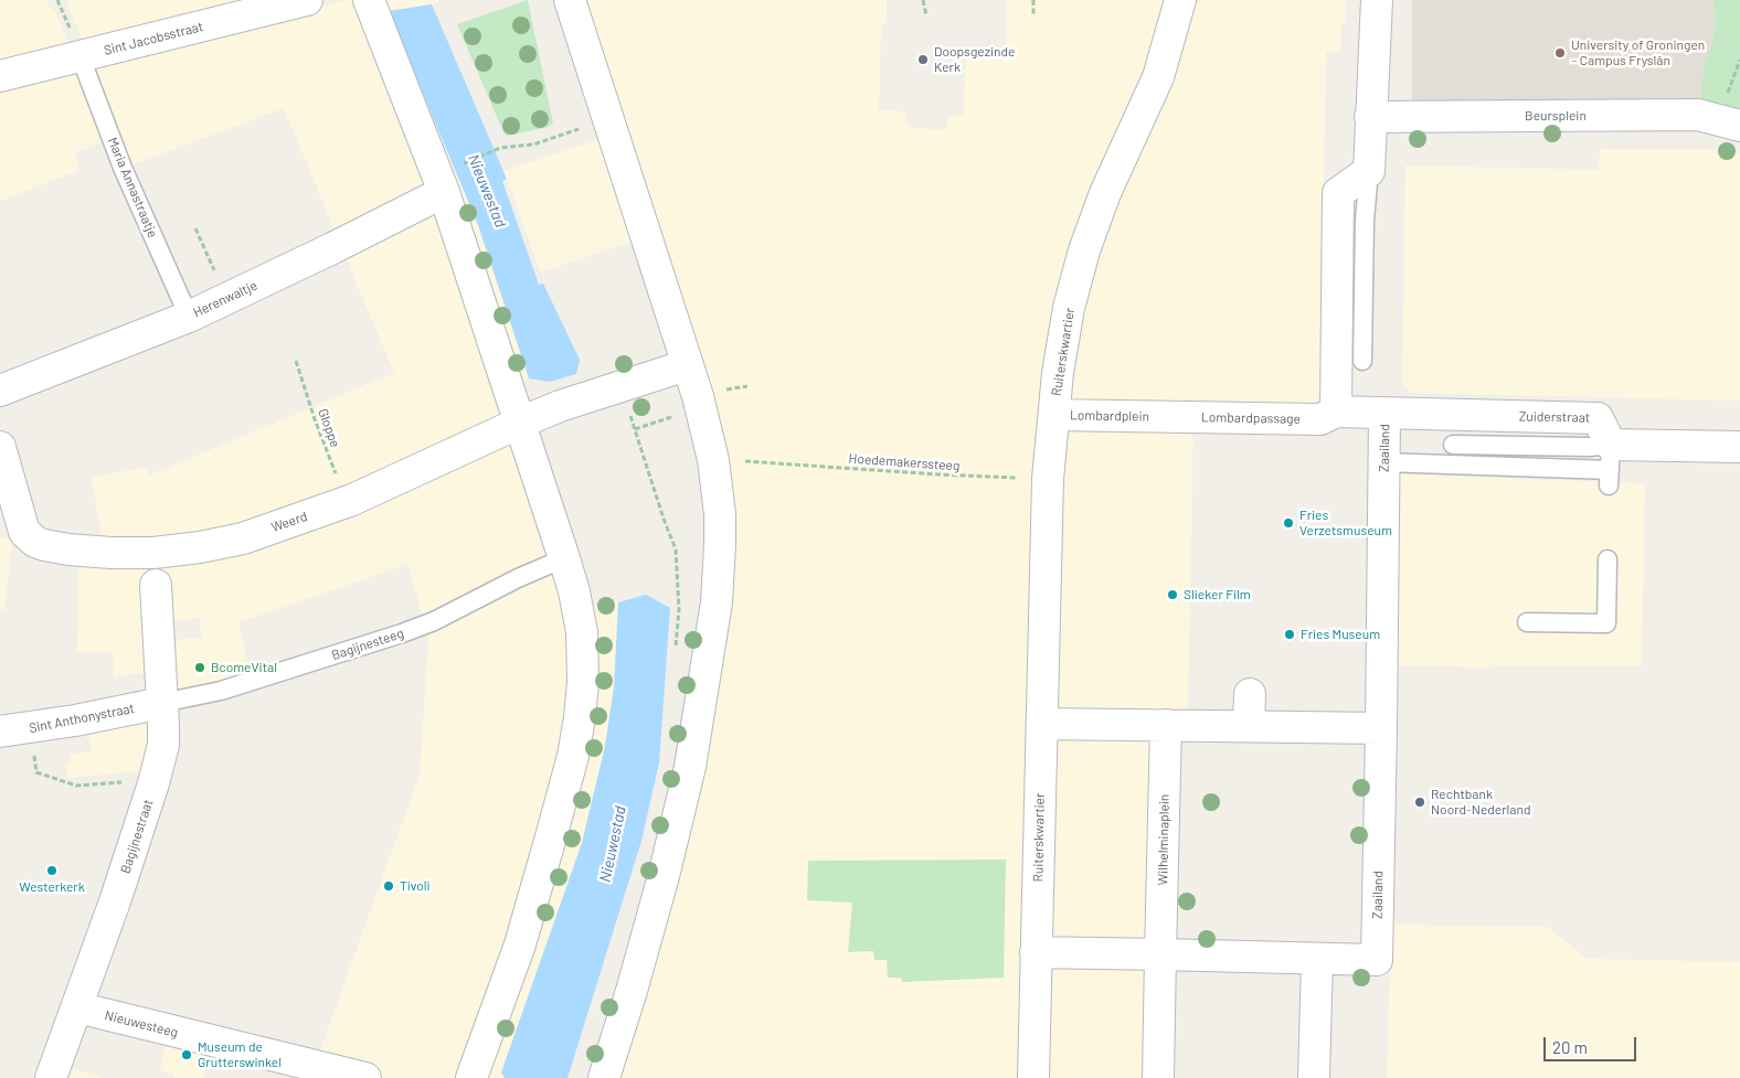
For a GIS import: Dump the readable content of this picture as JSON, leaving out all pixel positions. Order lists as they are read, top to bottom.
{
  "streets": {
    "street": [
      "Sint Jacobsstraat",
      "Beursplein",
      "Herenwaltje",
      "Ruiterskwartier",
      "Lombardplein",
      "Zuiderstraat",
      "Lombardpassage",
      "Zaailand",
      "Weerd",
      "Sint Anthonystraat",
      "Bagijnestraat",
      "Wilhelminaplein",
      "Nieuwesteeg"
    ],
    "lane": ["Maria Annastraatje", "Bagijnesteeg"],
    "path": ["Gloppe", "Hoedemakerssteeg"]
  },
  "crossings": [
    ["Sint Jacobsstraat", "Maria Annastraatje"],
    ["Maria Annastraatje", "Herenwaltje"],
    ["Ruiterskwartier", "Lombardplein"],
    ["Ruiterskwartier", "Hoedemakerssteeg"],
    ["Lombardplein", "Lombardpassage"],
    ["Zuiderstraat", "Zaailand"],
    ["Lombardpassage", "Zaailand"],
    ["Gloppe", "Weerd"],
    ["Bagijnesteeg", "Sint Anthonystraat"],
    ["Bagijnesteeg", "Bagijnestraat"],
    ["Sint Anthonystraat", "Bagijnestraat"],
    ["Bagijnestraat", "Nieuwesteeg"]
  ],
  "water": ["Nieuwestad"],
  "places": [
    "University of Groningen – Campus Fryslân",
    "Doopsgezinde Kerk",
    "Fries Verzetsmuseum",
    "Slieker Film",
    "Fries Museum",
    "BcomeVital",
    "Rechtbank Noord-Nederland",
    "Westerkerk",
    "Tivoli",
    "Museum de Grutterswinkel"
  ],
  "scale_bar": "20 m"
}
